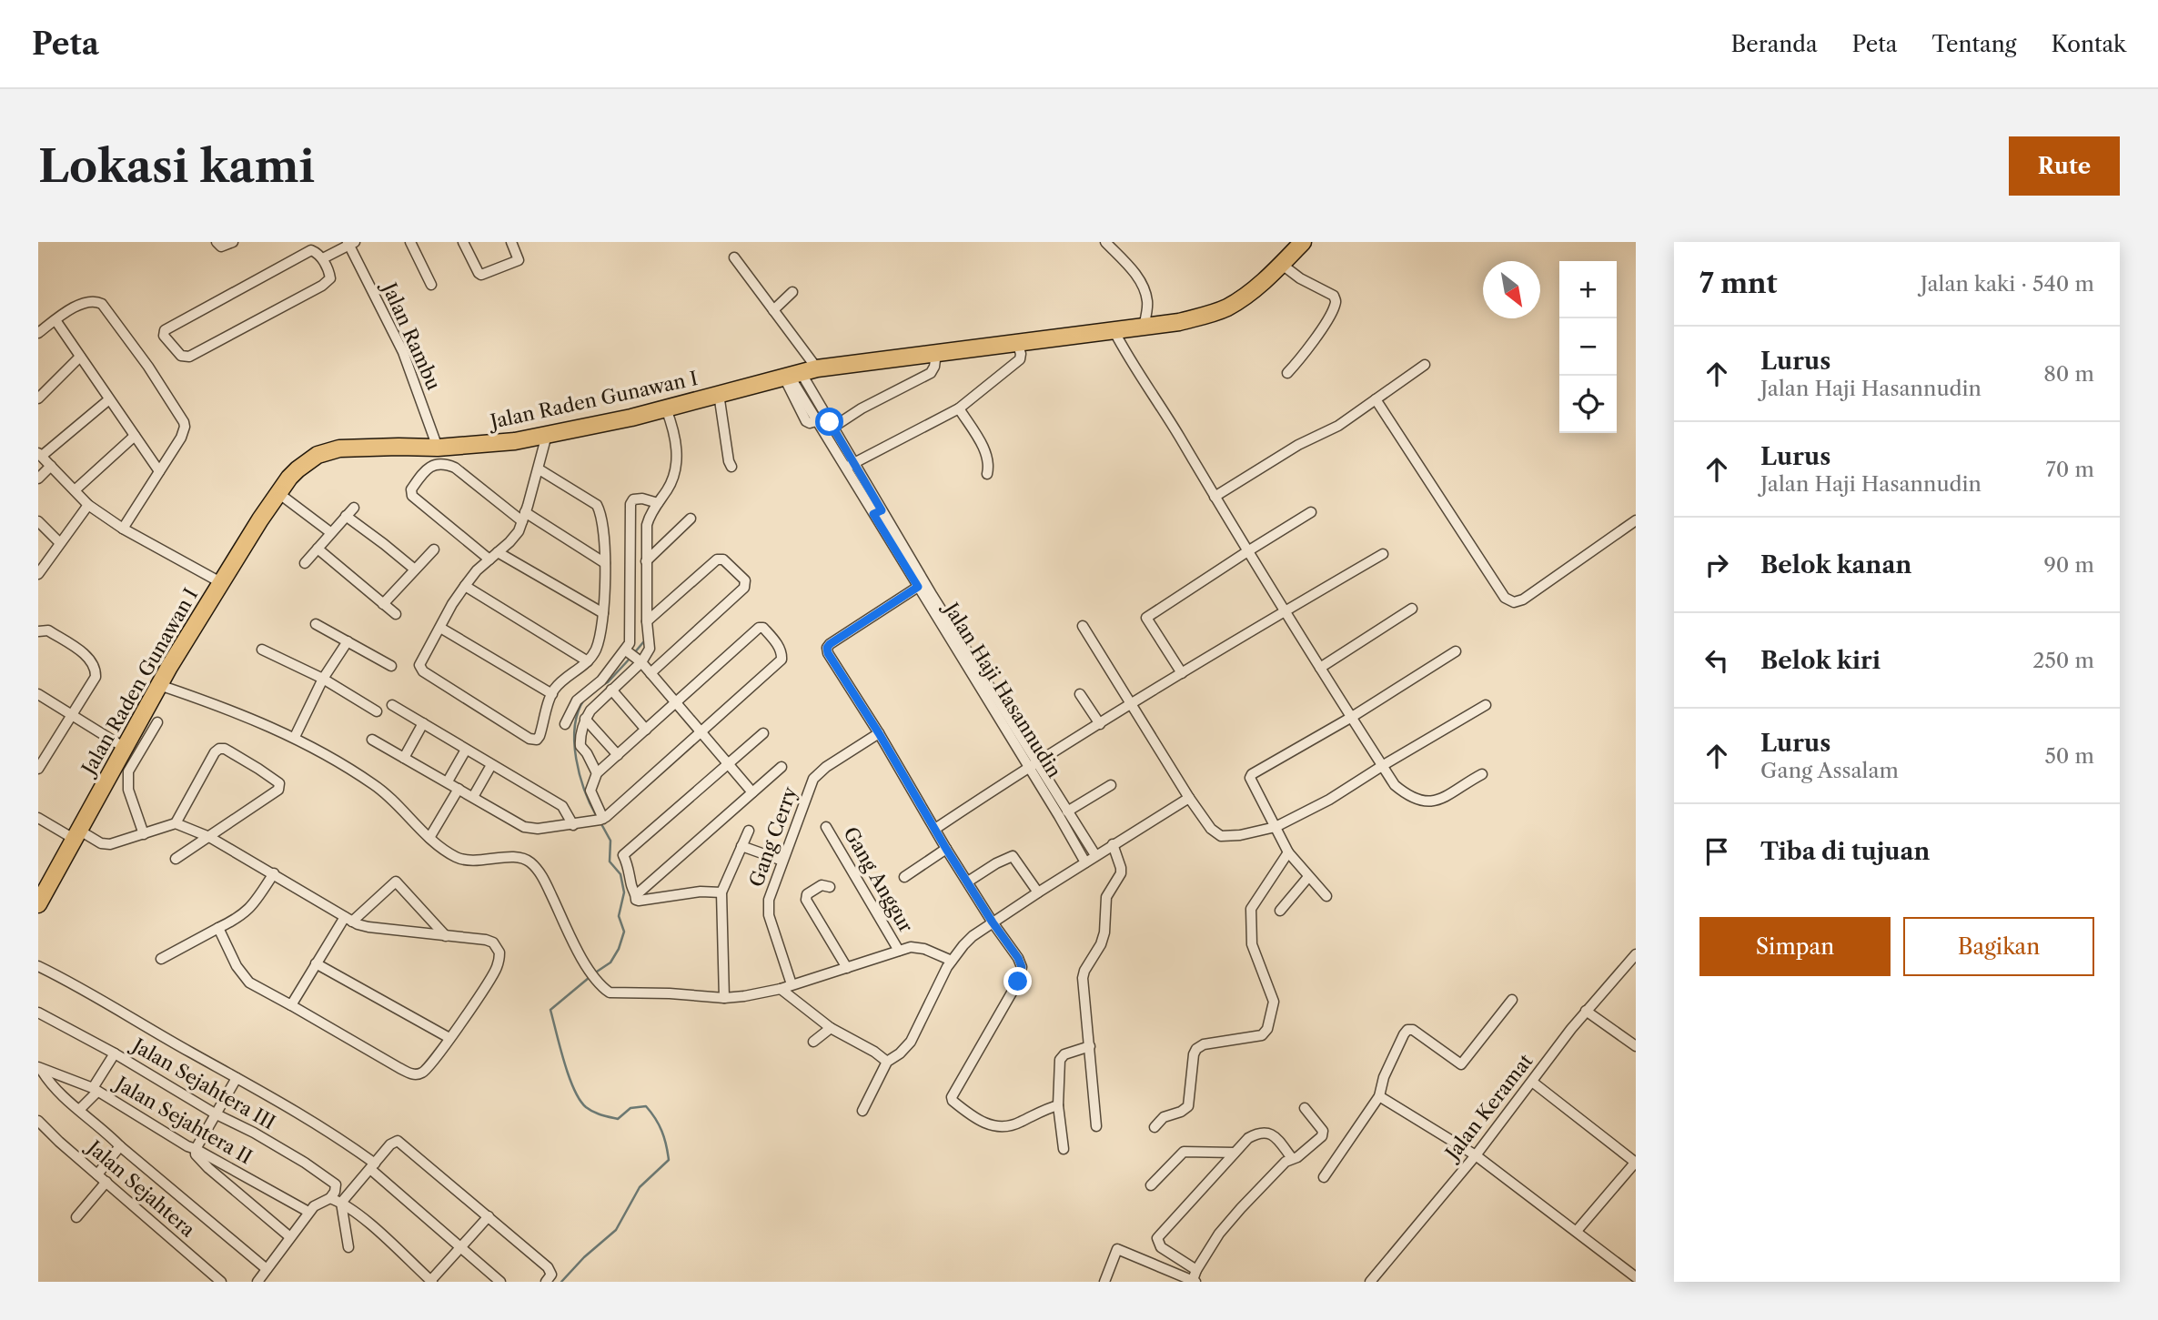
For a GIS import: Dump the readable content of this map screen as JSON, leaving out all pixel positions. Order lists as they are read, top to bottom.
{
  "streets": {
    "highway": ["Jalan Raden Gunawan I"],
    "street": [
      "Jalan Rambu",
      "Jalan Haji Hasannudin",
      "Gang Cerry",
      "Gang Anggur",
      "Jalan Sejahtera III",
      "Jalan Keramat",
      "Jalan Sejahtera II",
      "Jalan Sejahtera"
    ]
  },
  "crossings": [
    ["Jalan Rambu", "Jalan Raden Gunawan I"],
    ["Jalan Raden Gunawan I", "Jalan Haji Hasannudin"]
  ],
  "north": "bottom right",
  "page": {
    "header": "Peta",
    "nav": [
      "Beranda",
      "Peta",
      "Tentang",
      "Kontak"
    ],
    "buttons": [
      "Rute",
      ["Simpan", "Bagikan"]
    ],
    "title": "Lokasi kami",
    "heading": ["7 mnt", "Jalan kaki · 540 m"],
    "map_buttons": ["+", "−"],
    "list": [
      ["Lurus", "Jalan Haji Hasannudin", "80 m"],
      ["Lurus", "Jalan Haji Hasannudin", "70 m"],
      ["Belok kanan", "90 m"],
      ["Belok kiri", "250 m"],
      ["Lurus", "Gang Assalam", "50 m"],
      "Tiba di tujuan"
    ]
  }
}
